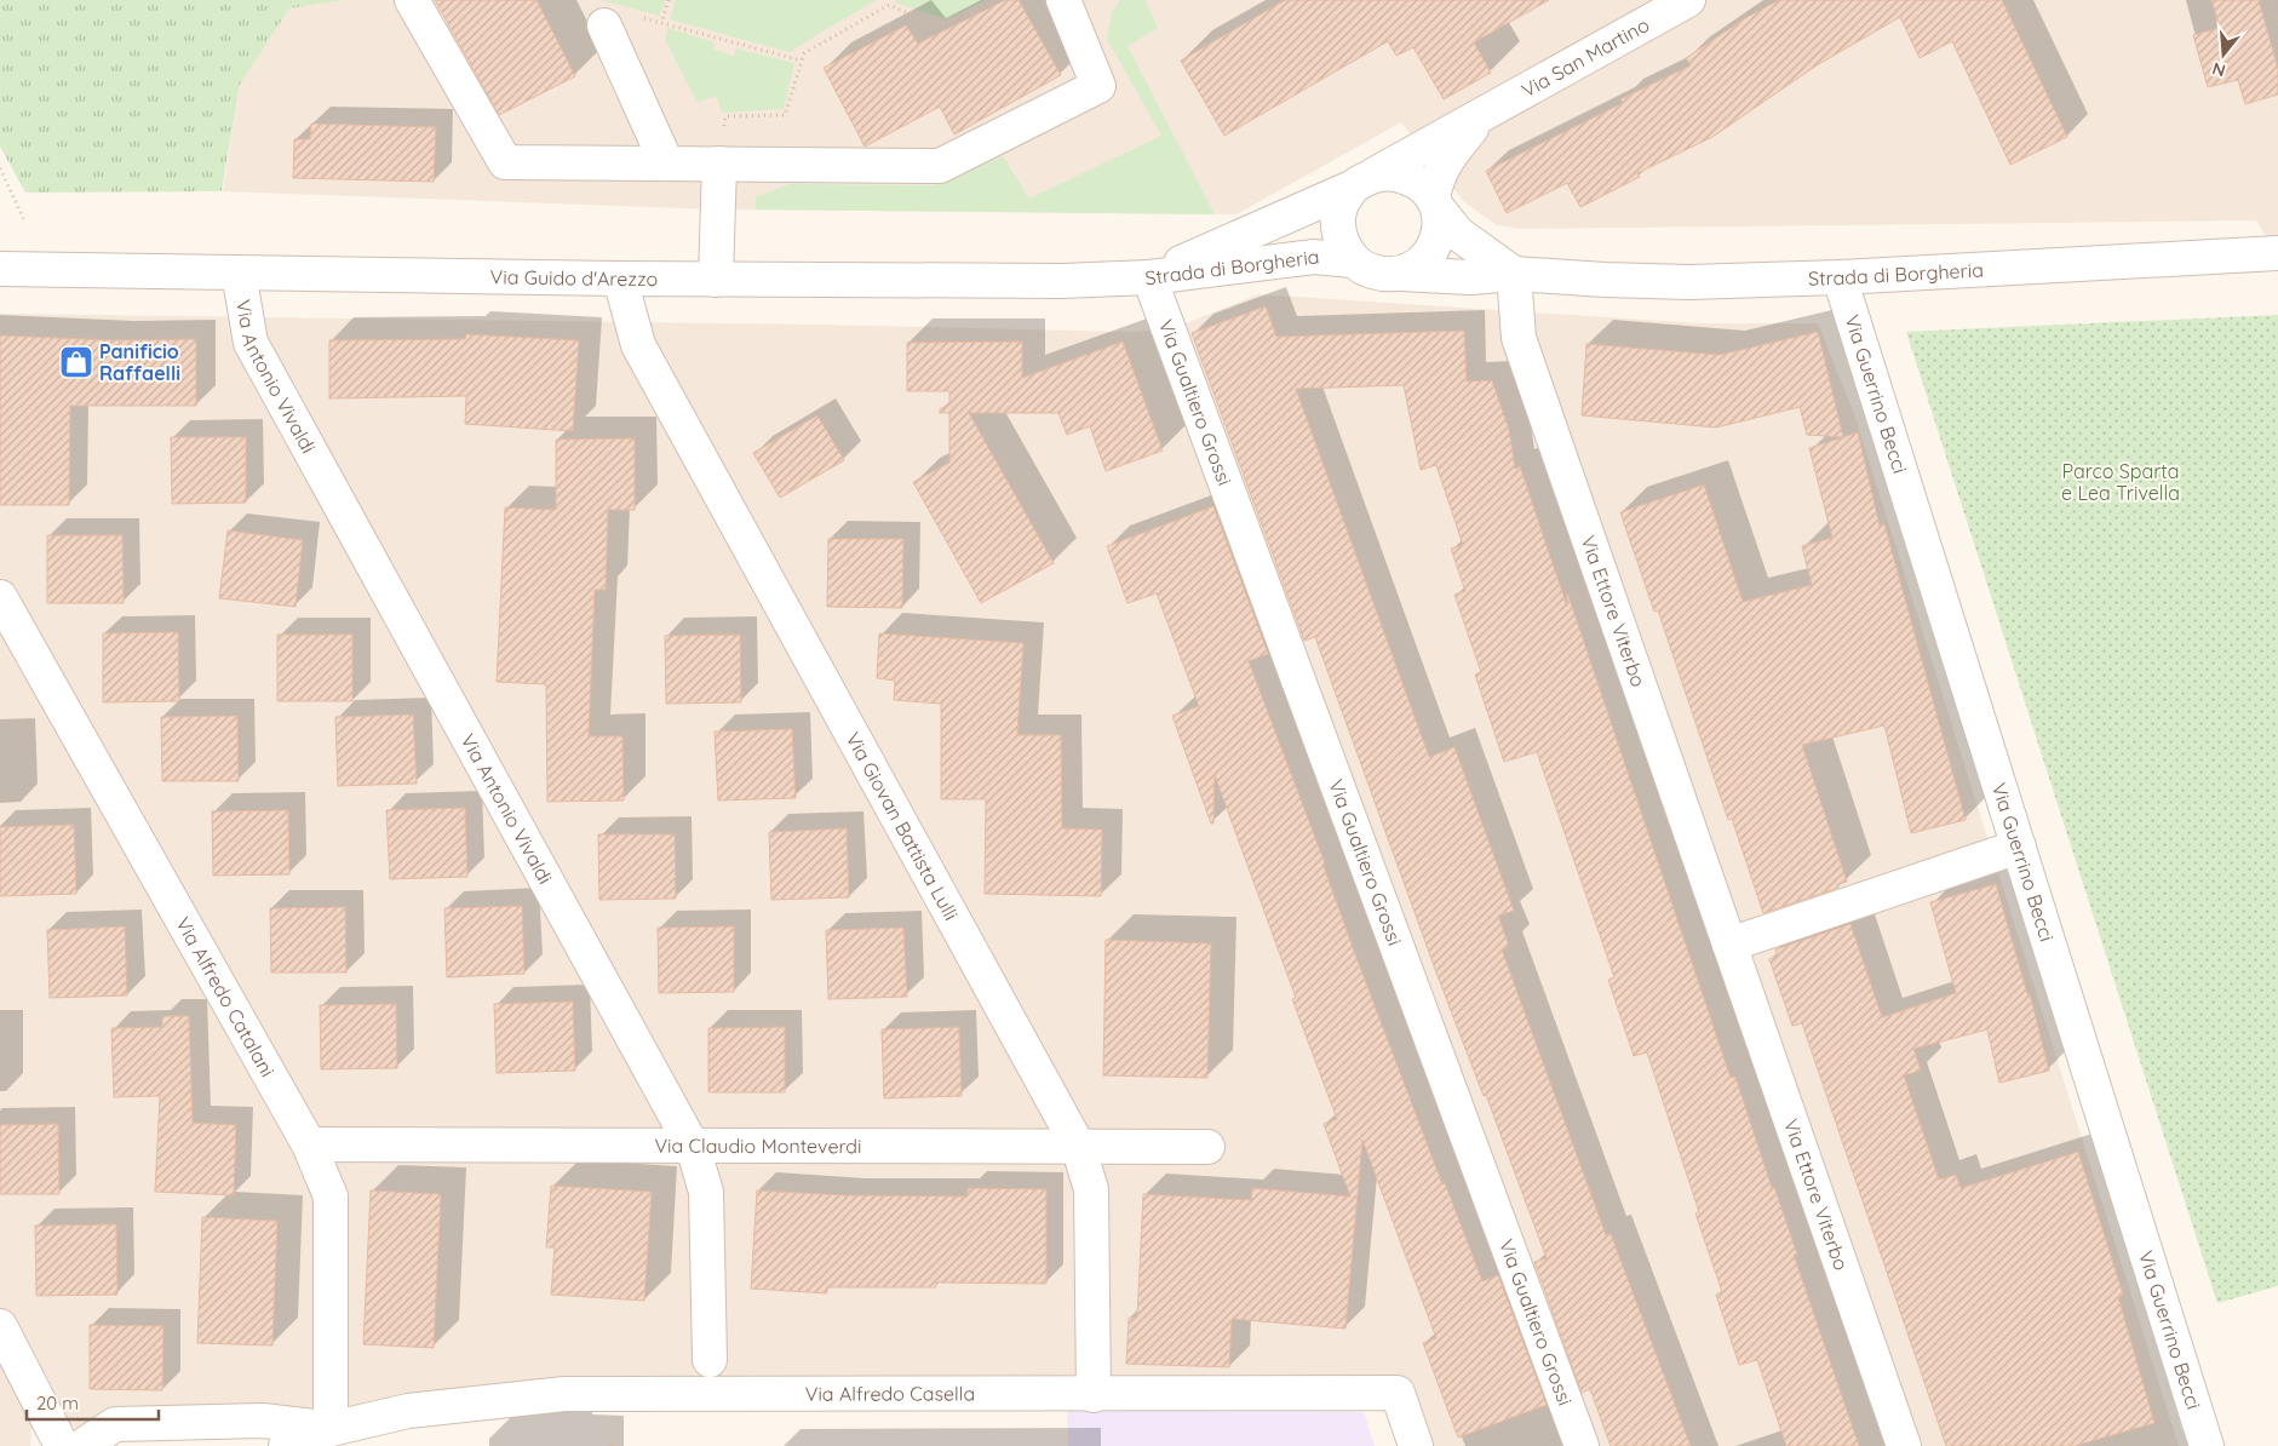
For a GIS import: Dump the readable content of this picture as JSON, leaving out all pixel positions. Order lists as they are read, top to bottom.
{
  "streets": {
    "street": [
      "Via San Martino",
      "Strada di Borgheria",
      "Via Guido d'Arezzo",
      "Via Antonio Vivaldi",
      "Via Guerrino Becci",
      "Via Gualtiero Grossi",
      "Via Ettore Viterbo",
      "Via Giovan Battista Lulli",
      "Via Alfredo Catalani",
      "Via Claudio Monteverdi",
      "Via Alfredo Casella"
    ]
  },
  "crossings": [
    ["Via San Martino", "Strada di Borgheria"],
    ["Strada di Borgheria", "Via Guido d'Arezzo"],
    ["Strada di Borgheria", "Via Guerrino Becci"],
    ["Strada di Borgheria", "Via Gualtiero Grossi"],
    ["Strada di Borgheria", "Via Ettore Viterbo"],
    ["Via Guido d'Arezzo", "Via Antonio Vivaldi"],
    ["Via Guido d'Arezzo", "Via Gualtiero Grossi"],
    ["Via Guido d'Arezzo", "Via Giovan Battista Lulli"],
    ["Via Antonio Vivaldi", "Via Claudio Monteverdi"],
    ["Via Giovan Battista Lulli", "Via Claudio Monteverdi"],
    ["Via Giovan Battista Lulli", "Via Alfredo Casella"],
    ["Via Alfredo Catalani", "Via Claudio Monteverdi"],
    ["Via Alfredo Catalani", "Via Alfredo Casella"]
  ],
  "parks": ["Parco Sparta e Lea Trivella"],
  "places": {
    "shop": ["Panificio Raffaelli"]
  },
  "scale_bar": "20 m",
  "north": "bottom"
}
